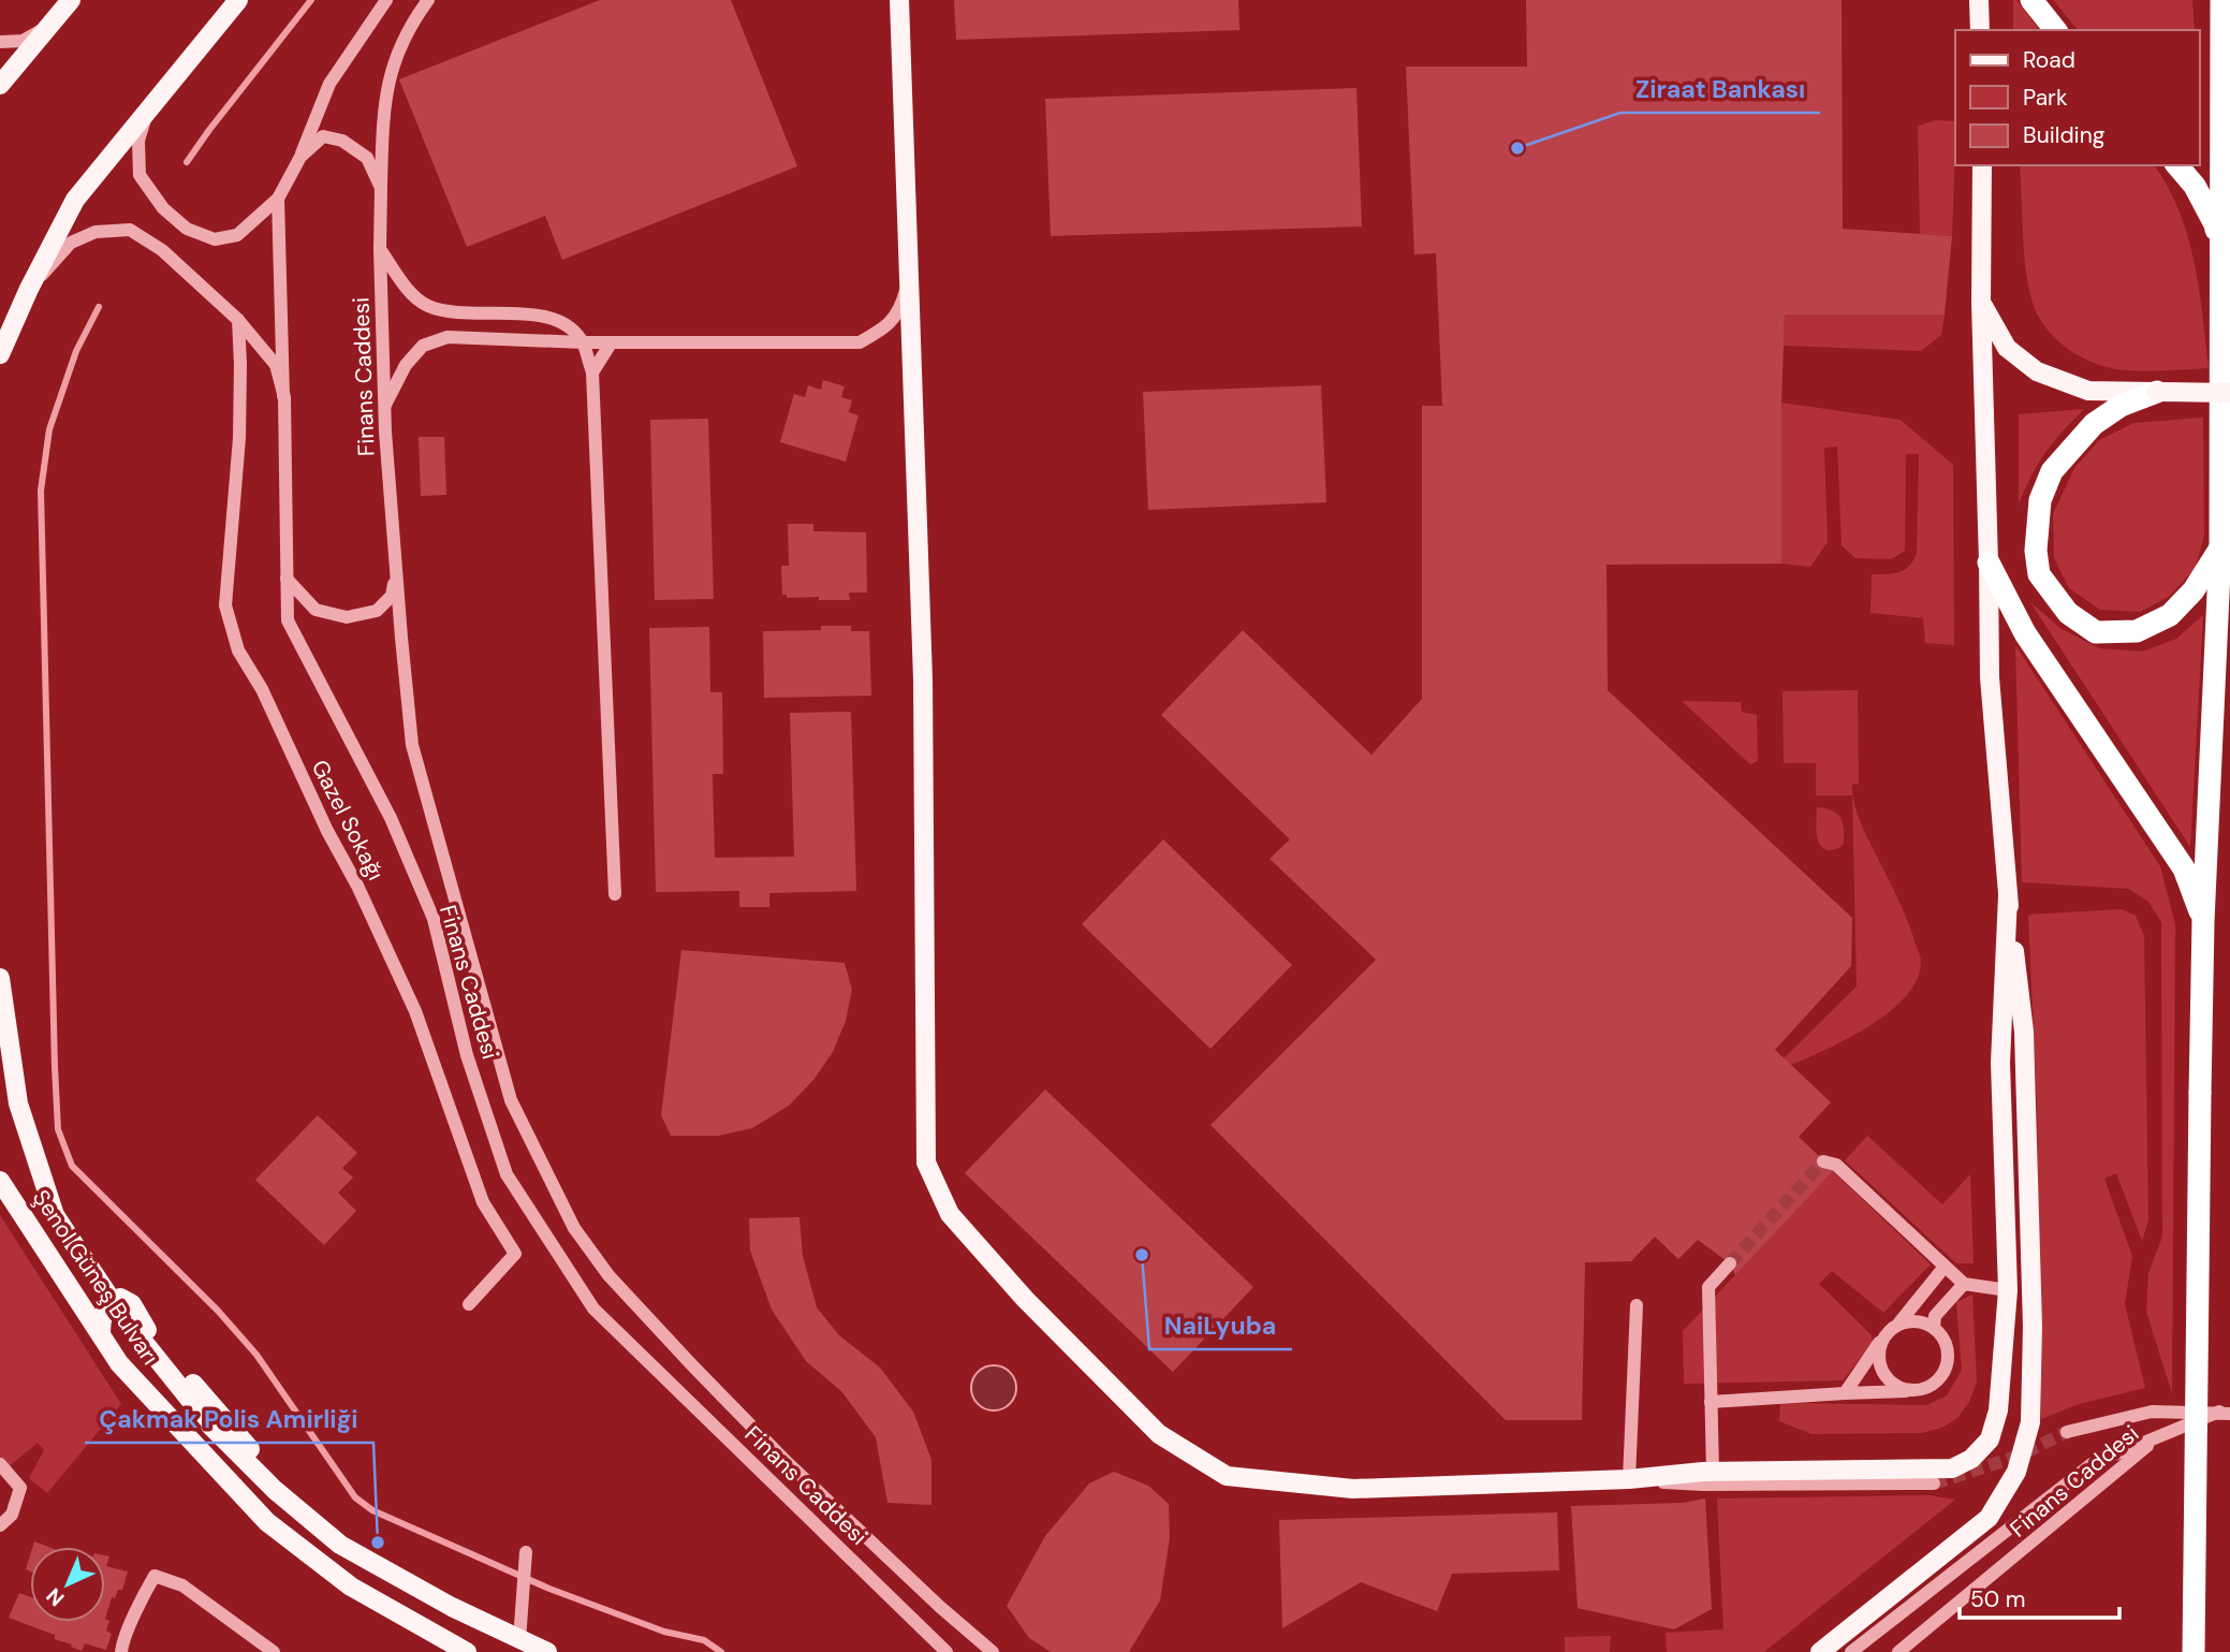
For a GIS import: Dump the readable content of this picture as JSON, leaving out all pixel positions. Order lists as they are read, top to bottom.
{
  "streets": {
    "main road": ["Şenol Güneş Bulvarı"],
    "street": ["Finans Caddesi", "Gazel Sokağı"]
  },
  "crossings": [
    ["Finans Caddesi", "Gazel Sokağı"]
  ],
  "places": ["Ziraat Bankası", "NaiLyuba", "Çakmak Polis Amirliği"],
  "legend": ["Road", "Park", "Building"],
  "scale_bar": "50 m",
  "north": "bottom left"
}
